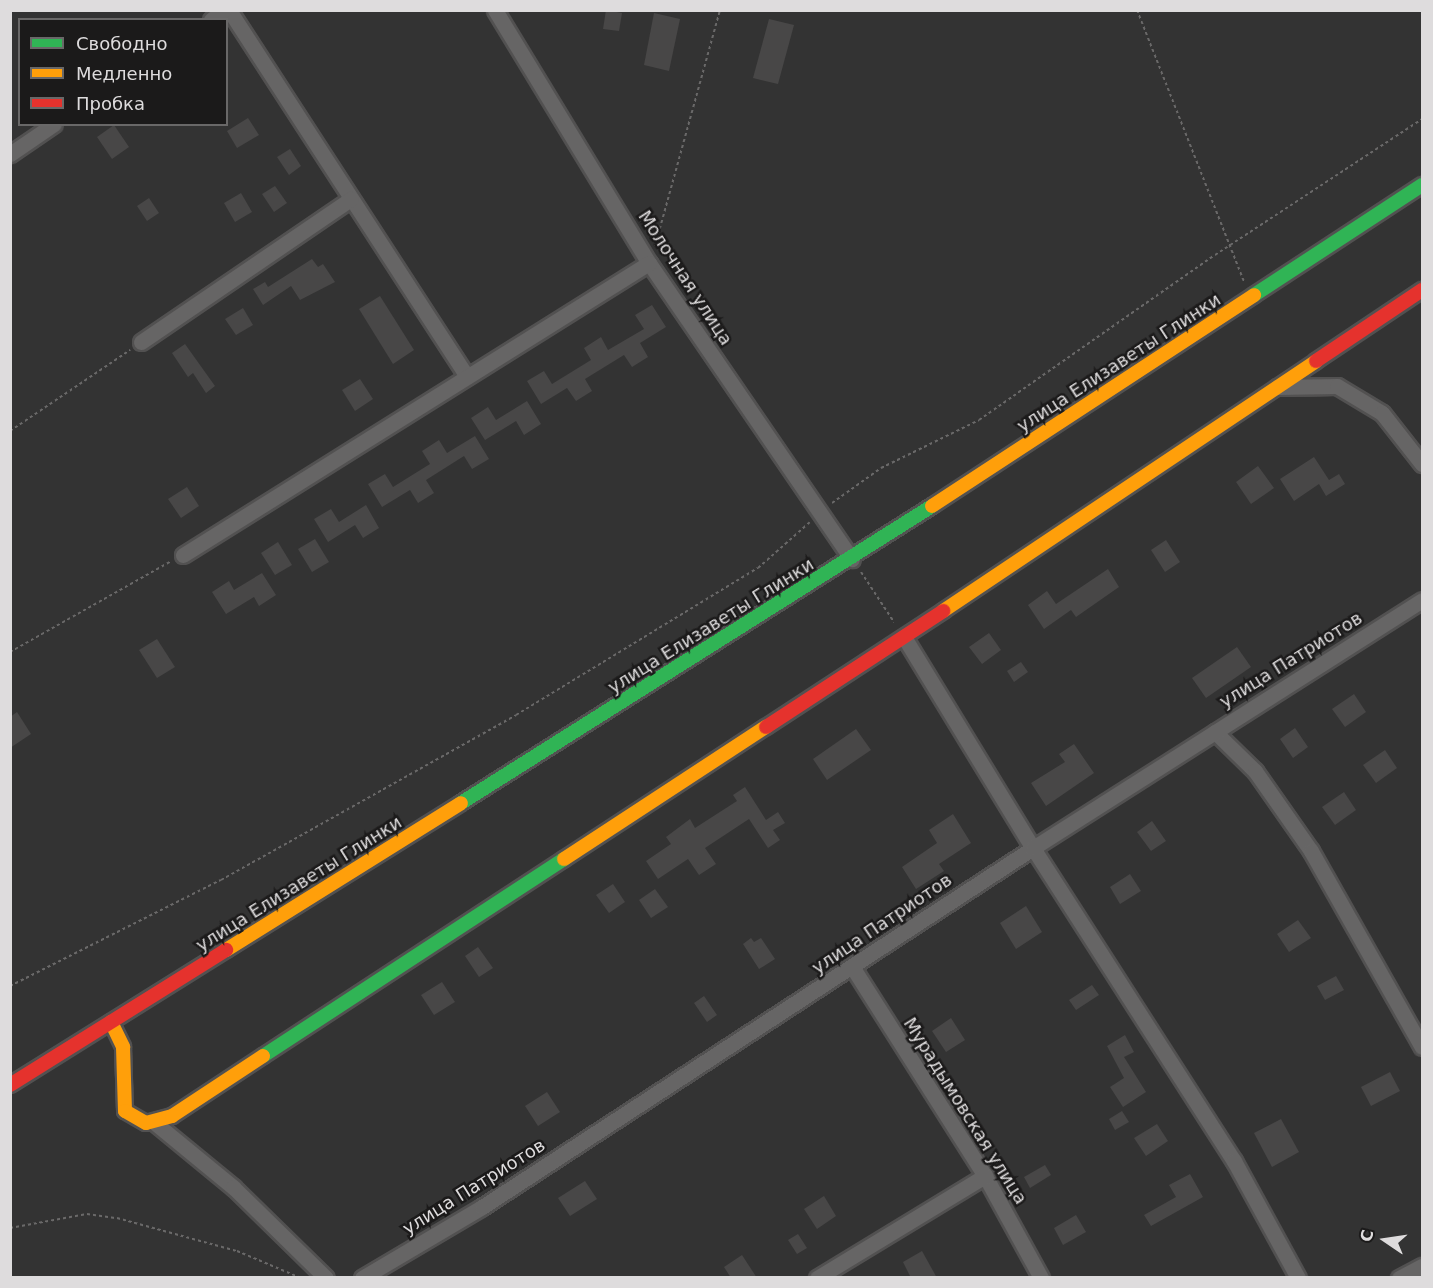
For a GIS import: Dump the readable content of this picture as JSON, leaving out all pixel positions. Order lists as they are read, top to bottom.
{
  "streets": {
    "street": [
      "Молочная улица",
      "улица Елизаветы Глинки",
      "улица Патриотов",
      "Мурадымовская улица"
    ]
  },
  "crossings": [
    ["Молочная улица", "улица Елизаветы Глинки"],
    ["улица Патриотов", "Мурадымовская улица"]
  ],
  "legend": ["Свободно", "Медленно", "Пробка"],
  "north": "left"
}
